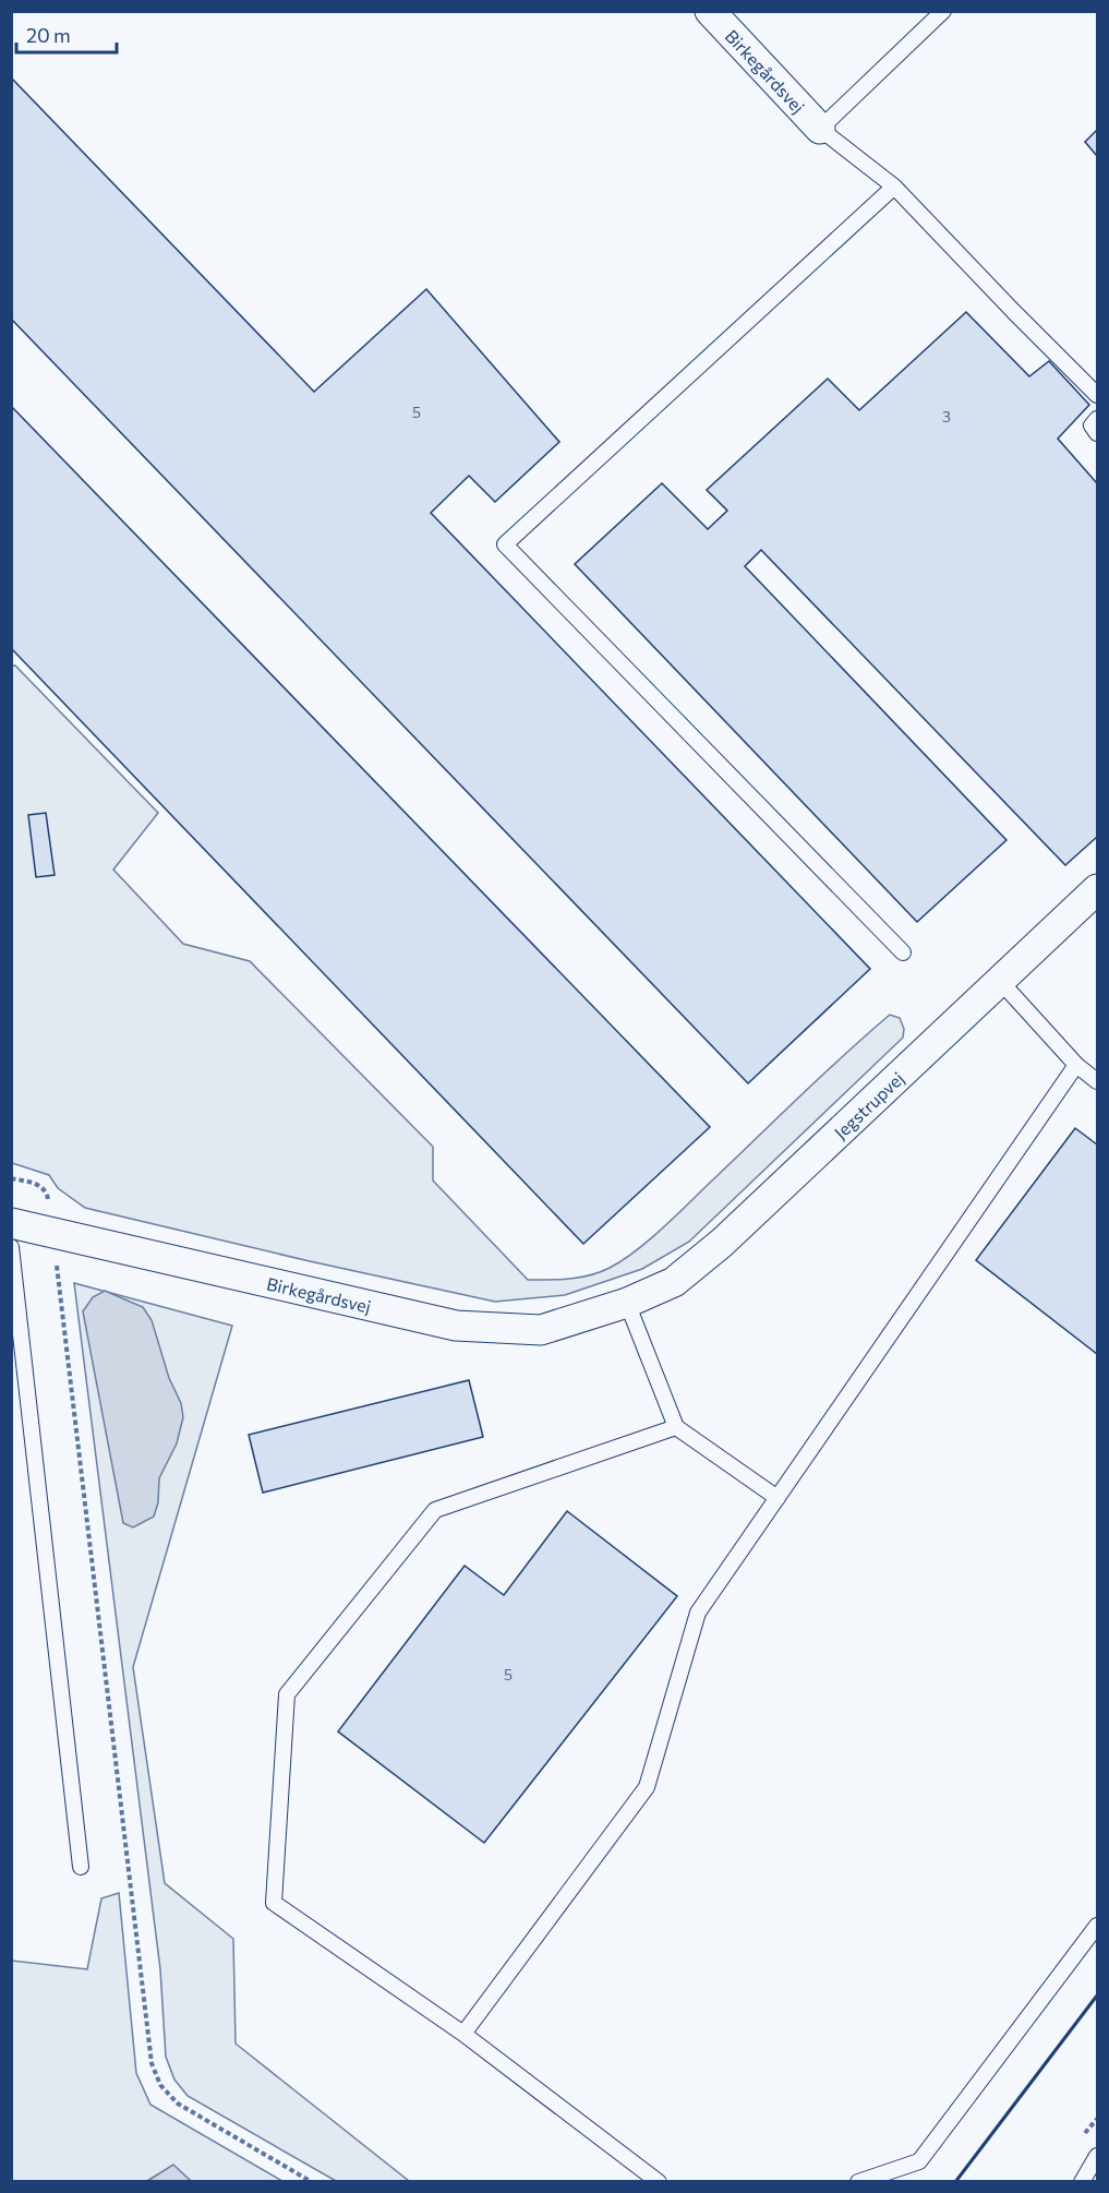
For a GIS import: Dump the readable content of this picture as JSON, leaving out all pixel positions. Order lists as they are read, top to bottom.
{
  "streets": {
    "street": ["Birkegårdsvej", "Jegstrupvej"]
  },
  "crossings": [
    ["Birkegårdsvej", "Jegstrupvej"]
  ],
  "house_numbers": ["5", "3", "5"],
  "scale_bar": "20 m"
}
